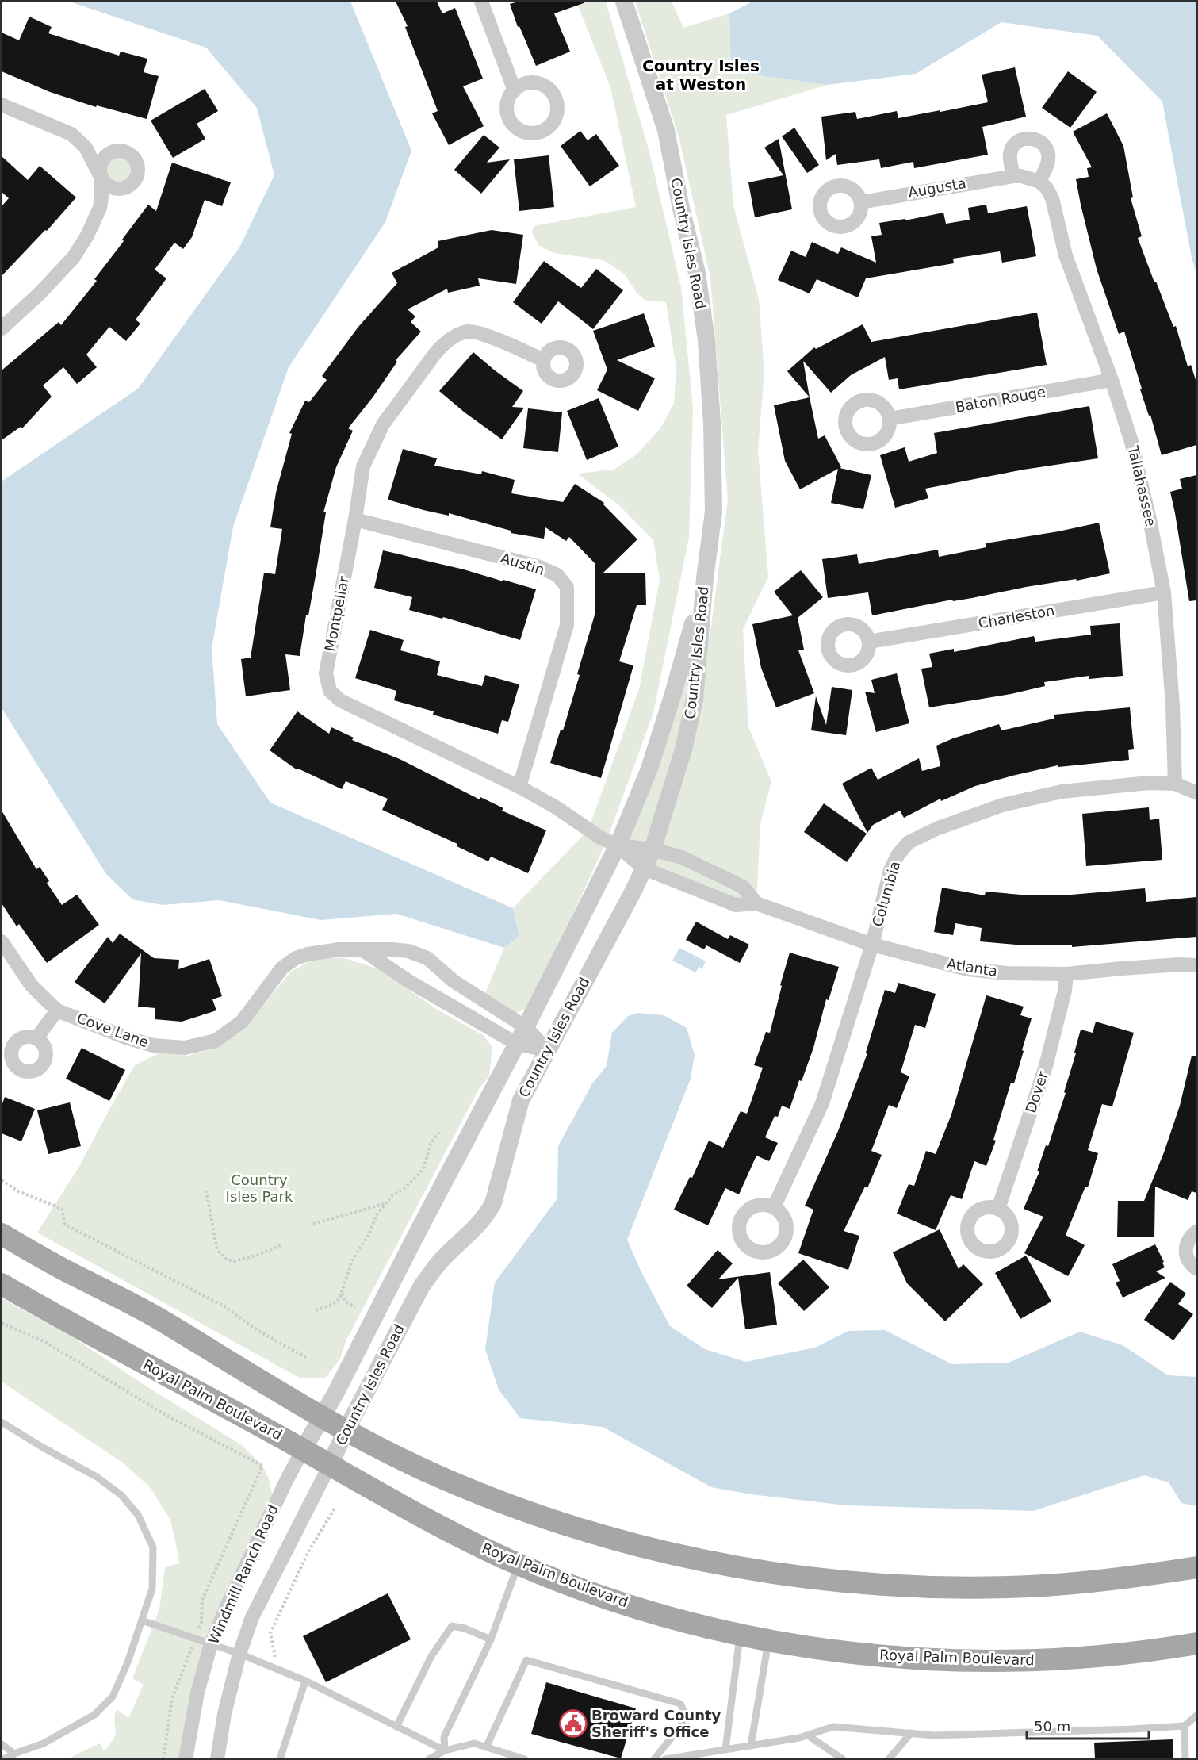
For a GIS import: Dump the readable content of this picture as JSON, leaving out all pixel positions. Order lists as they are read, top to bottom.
{
  "streets": {
    "main road": ["Royal Palm Boulevard"],
    "street": [
      "Augusta",
      "Country Isles Road",
      "Baton Rouge",
      "Tallahassee",
      "Austin",
      "Montpeliar",
      "Charleston",
      "Columbia",
      "Atlanta",
      "Cove Lane",
      "Dover",
      "Windmill Ranch Road"
    ]
  },
  "crossings": [
    ["Augusta", "Tallahassee"],
    ["Country Isles Road", "Montpeliar"],
    ["Country Isles Road", "Atlanta"],
    ["Country Isles Road", "Cove Lane"],
    ["Country Isles Road", "Royal Palm Boulevard"],
    ["Country Isles Road", "Windmill Ranch Road"],
    ["Baton Rouge", "Tallahassee"],
    ["Tallahassee", "Charleston"],
    ["Tallahassee", "Columbia"],
    ["Austin", "Montpeliar"],
    ["Montpeliar", "Atlanta"],
    ["Columbia", "Atlanta"],
    ["Atlanta", "Dover"],
    ["Royal Palm Boulevard", "Windmill Ranch Road"]
  ],
  "districts": ["Country Isles at Weston"],
  "parks": ["Country Isles Park"],
  "places": {
    "public building": ["Broward County Sheriff's Office"]
  },
  "scale_bar": "50 m"
}
